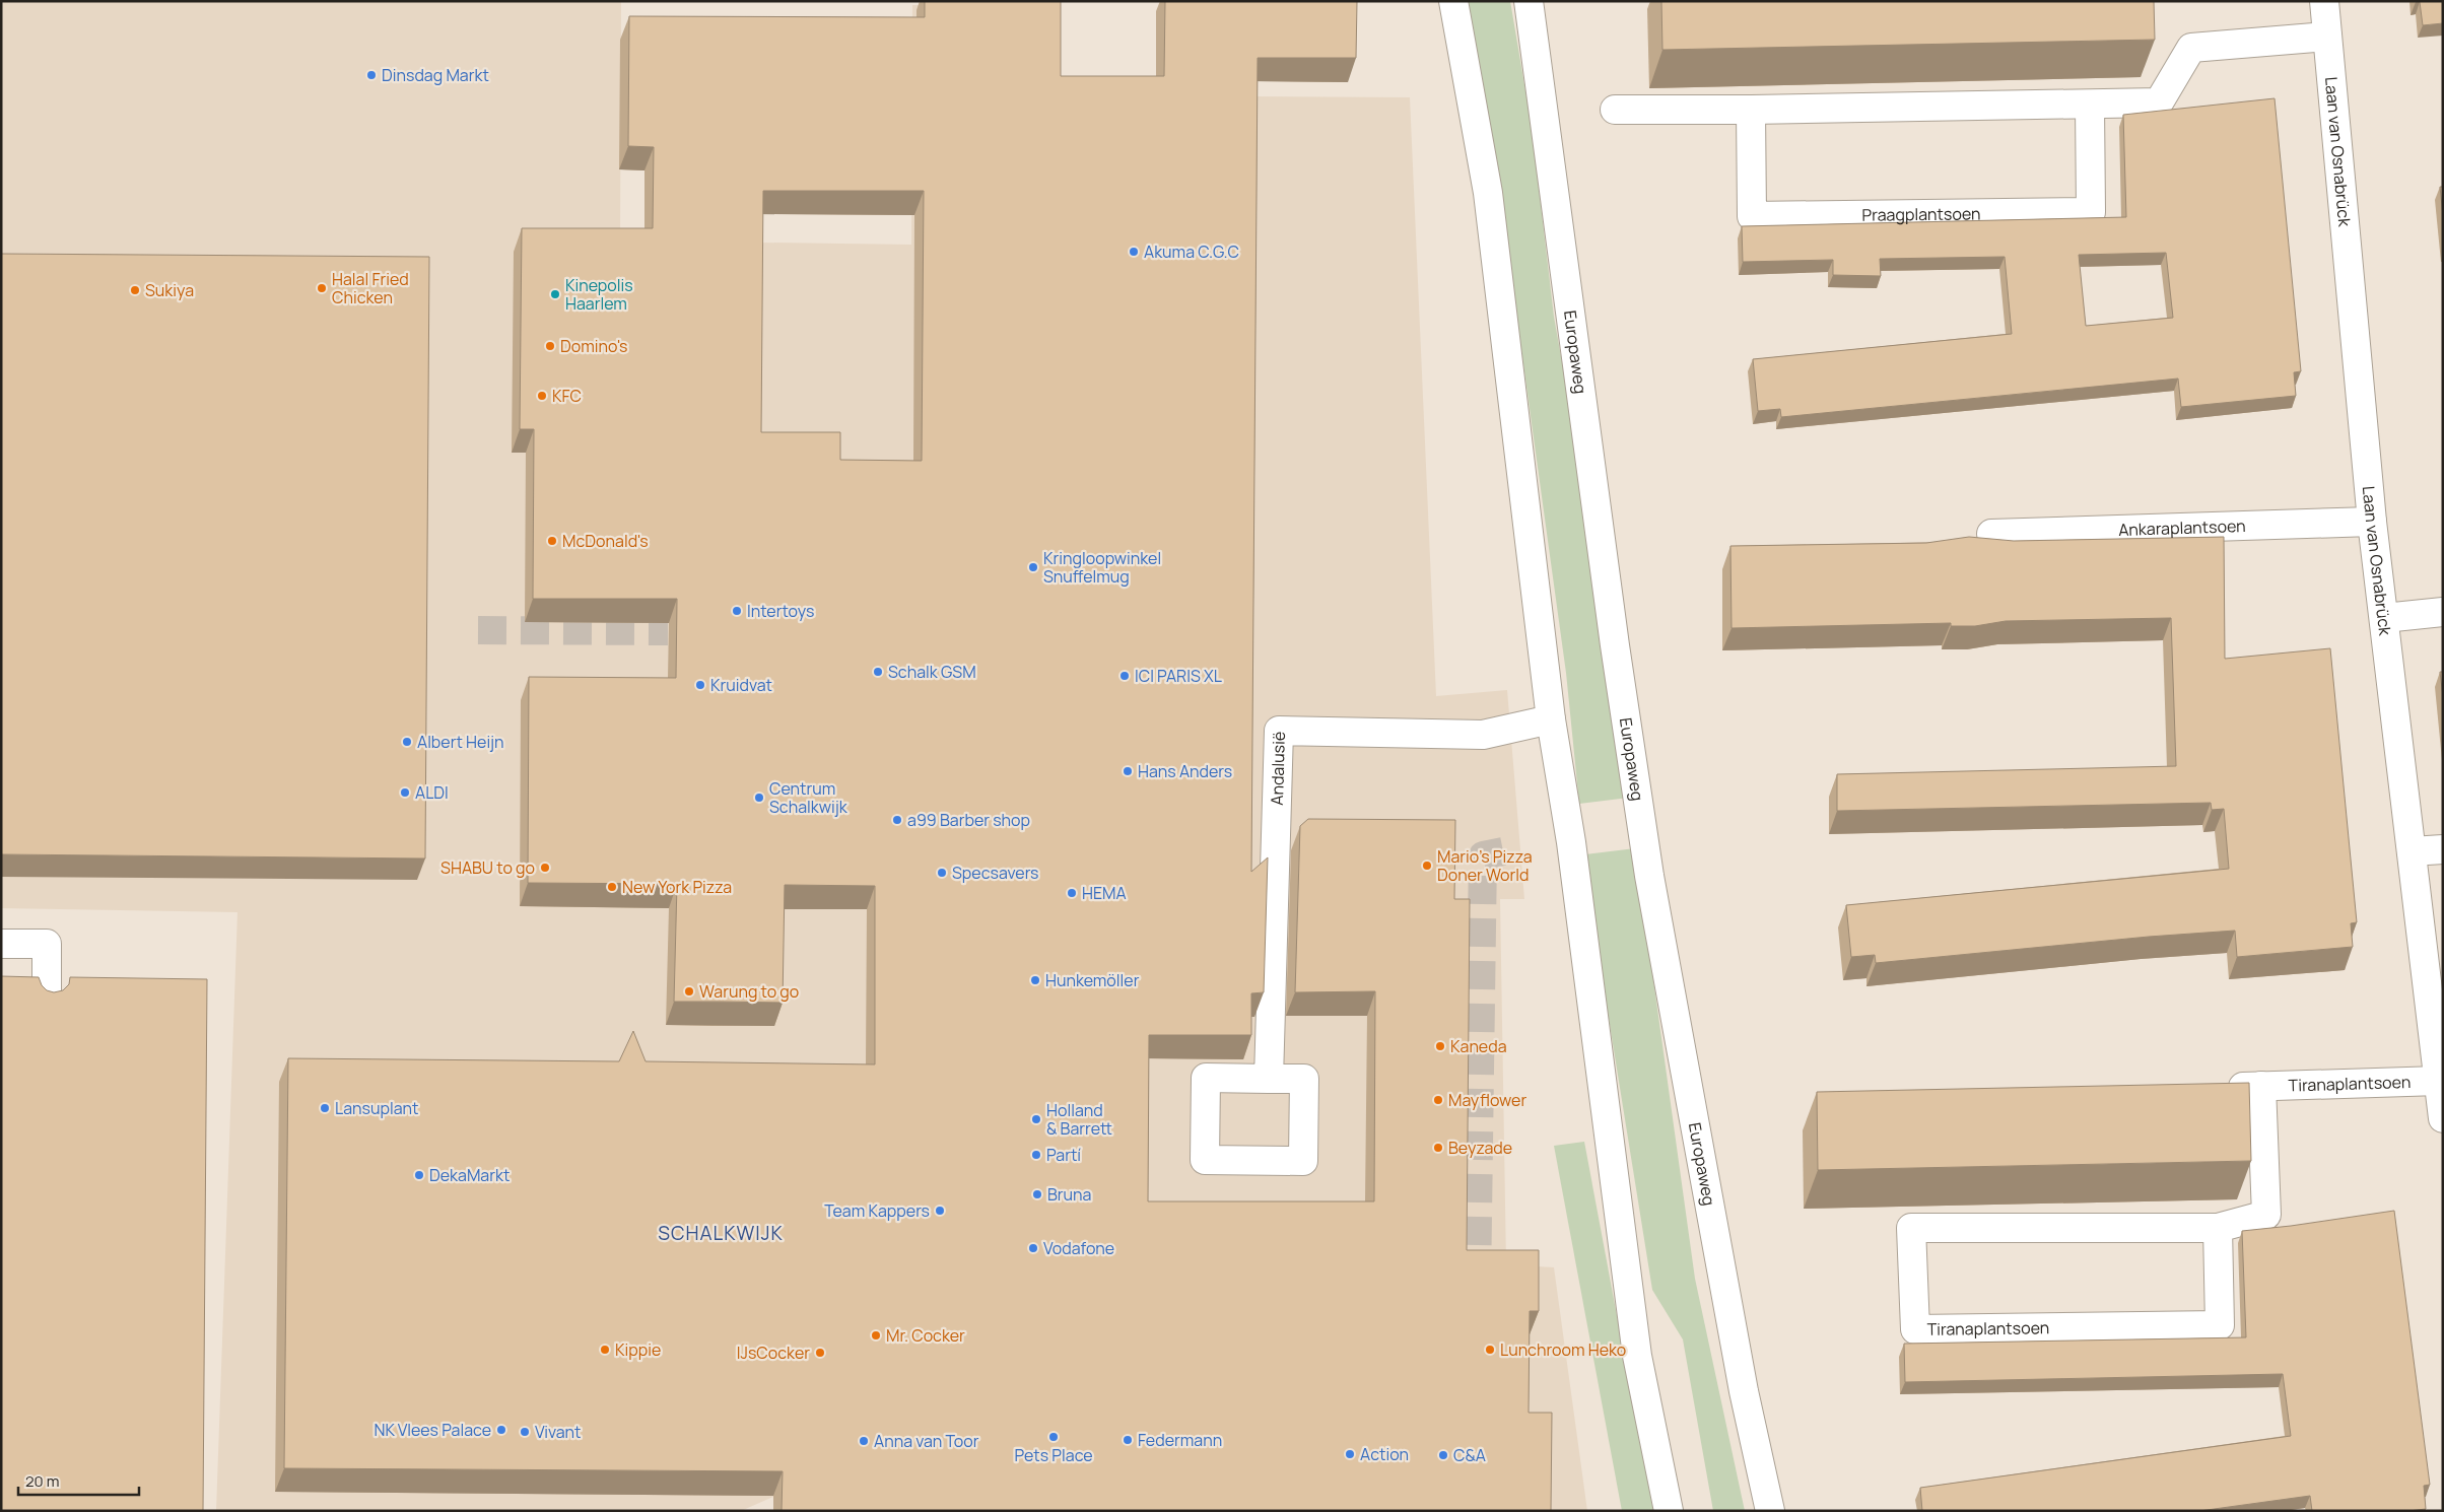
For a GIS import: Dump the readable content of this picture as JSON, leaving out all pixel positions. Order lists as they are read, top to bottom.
{
  "streets": {
    "street": [
      "Laan van Osnabrück",
      "Praagplantsoen",
      "Europaweg",
      "Ankaraplantsoen",
      "Andalusië",
      "Tiranaplantsoen"
    ]
  },
  "crossings": [
    ["Laan van Osnabrück", "Ankaraplantsoen"],
    ["Laan van Osnabrück", "Tiranaplantsoen"]
  ],
  "districts": ["SCHALKWIJK"],
  "places": [
    "Dinsdag Markt",
    "Akuma C.G.C",
    "Halal Fried Chicken",
    "Sukiya",
    "Kinepolis Haarlem",
    "Domino's",
    "KFC",
    "McDonald's",
    "Kringloopwinkel Snuffelmug",
    "Intertoys",
    "Schalk GSM",
    "ICI PARIS XL",
    "Kruidvat",
    "Albert Heijn",
    "Hans Anders",
    "ALDI",
    "Centrum Schalkwijk",
    "a99 Barber shop",
    "Mario's Pizza Doner World",
    "SHABU to go",
    "Specsavers",
    "New York Pizza",
    "HEMA",
    "Hunkemöller",
    "Warung to go",
    "Kaneda",
    "Mayflower",
    "Lansuplant",
    "Holland & Barrett",
    "Beyzade",
    "Partí",
    "DekaMarkt",
    "Bruna",
    "Team Kappers",
    "Vodafone",
    "Mr. Cocker",
    "Kippie",
    "Lunchroom Heko",
    "IJsCocker",
    "NK Vlees Palace",
    "Vivant",
    "Pets Place",
    "Federmann",
    "Anna van Toor",
    "Action",
    "C&A"
  ],
  "scale_bar": "20 m"
}
